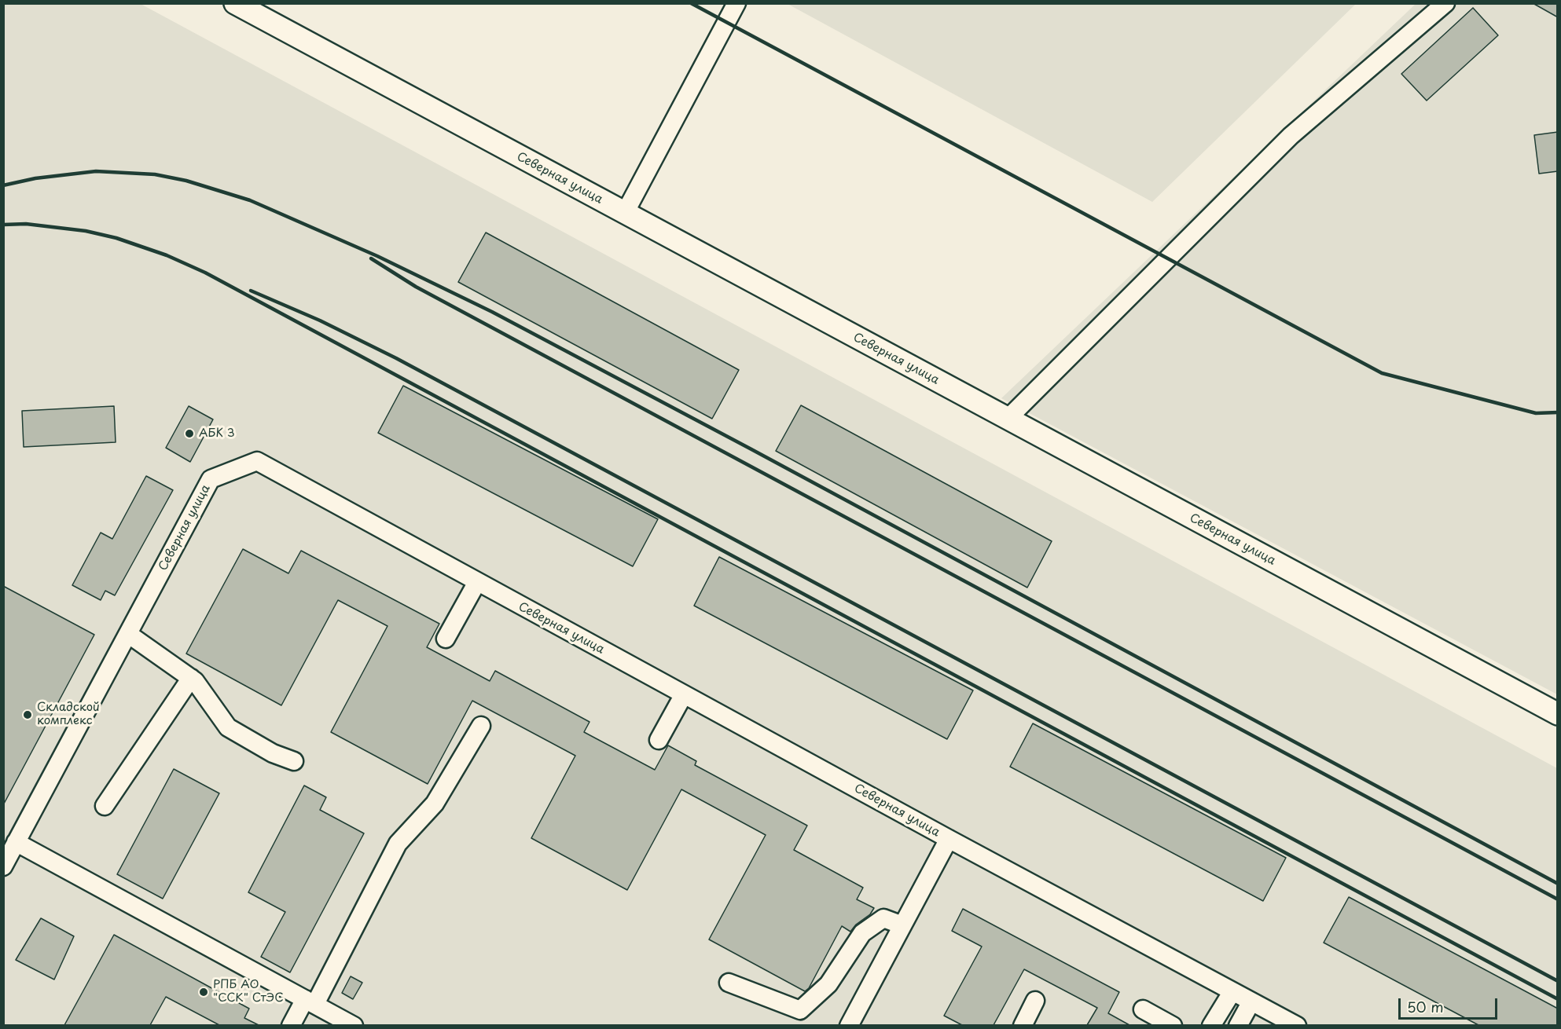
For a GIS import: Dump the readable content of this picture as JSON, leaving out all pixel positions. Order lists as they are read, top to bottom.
{
  "streets": {
    "main road": ["Северная улица"]
  },
  "places": ["АБК 3", "Складской комплекс", "РПБ АО \"ССК\" СтЭС"],
  "scale_bar": "50 m"
}
